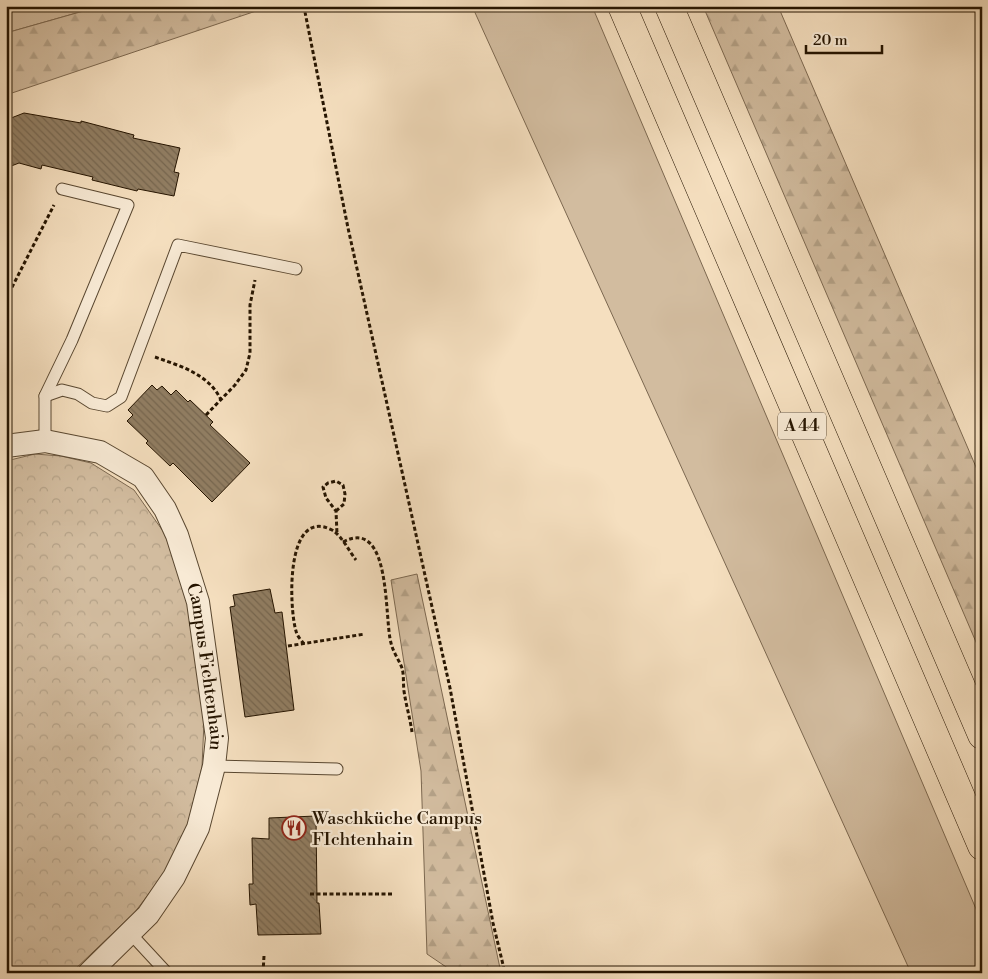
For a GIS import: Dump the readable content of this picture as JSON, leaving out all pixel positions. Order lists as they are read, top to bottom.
{
  "streets": {
    "highway": ["A 44"],
    "street": ["Campus Fichtenhain"]
  },
  "places": {
    "restaurant": ["Waschküche Campus FIchtenhain"]
  },
  "scale_bar": "20 m"
}
